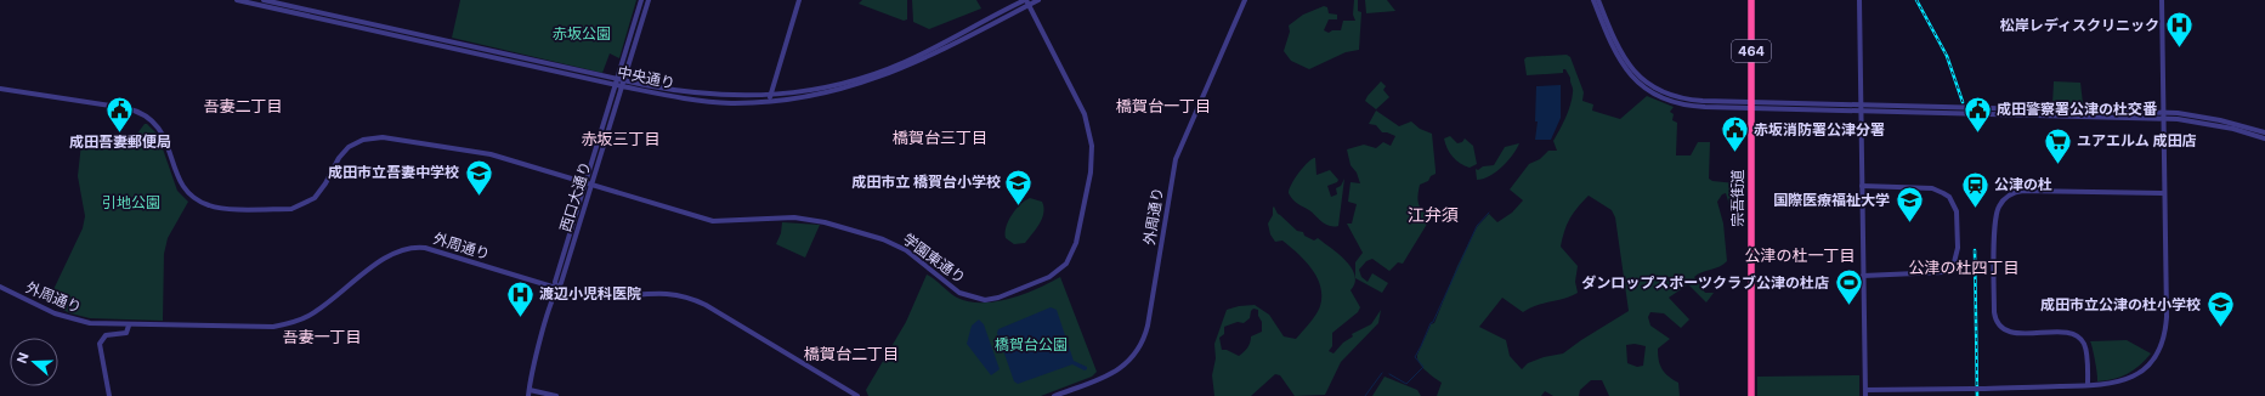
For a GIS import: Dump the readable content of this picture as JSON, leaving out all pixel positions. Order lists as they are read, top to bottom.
{
  "streets": {
    "highway": ["464", "宗吾街道"],
    "street": [
      "中央通り",
      "西口大通り",
      "外周通り",
      "学園東通り"
    ]
  },
  "crossings": [
    ["中央通り", "西口大通り"],
    ["中央通り", "学園東通り"],
    ["西口大通り", "外周通り"],
    ["西口大通り", "学園東通り"]
  ],
  "districts": [
    "吾妻二丁目",
    "橋賀台一丁目",
    "橋賀台三丁目",
    "赤坂三丁目",
    "江弁須",
    "公津の杜一丁目",
    "公津の杜四丁目",
    "吾妻一丁目",
    "橋賀台二丁目"
  ],
  "parks": ["赤坂公園", "引地公園", "橋賀台公園"],
  "places": {
    "hospital": ["松岸レディスクリニック", "渡辺小児科医院"],
    "public building": ["成田吾妻郵便局", "成田警察署公津の杜交番", "赤坂消防署公津分署"],
    "supermarket": ["ユアエルム 成田店"],
    "school or university": [
      "成田市立吾妻中学校",
      "成田市立 橋賀台小学校",
      "国際医療福祉大学",
      "成田市立公津の杜小学校"
    ],
    "station": ["公津の杜"],
    "sports": ["ダンロップスポーツクラブ公津の杜店"]
  },
  "north": "left"
}
